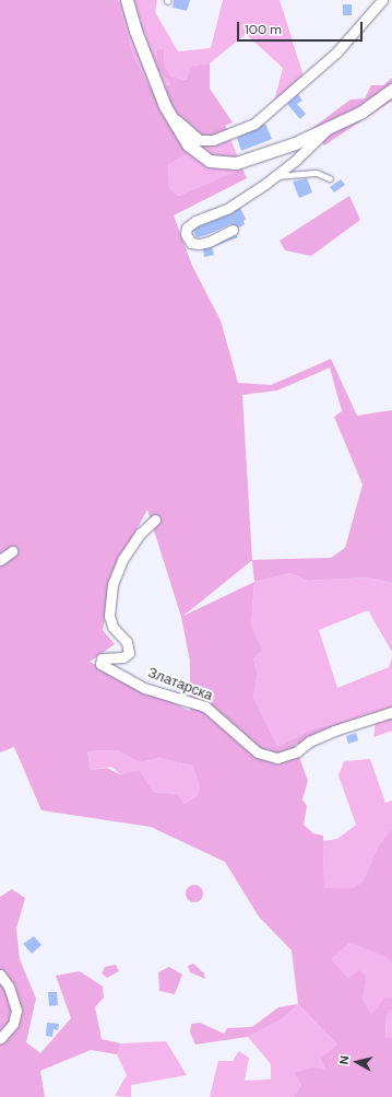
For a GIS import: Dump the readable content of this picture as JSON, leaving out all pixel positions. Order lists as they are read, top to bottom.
{
  "streets": {
    "street": ["Златарска"]
  },
  "scale_bar": "100 m",
  "north": "left"
}
